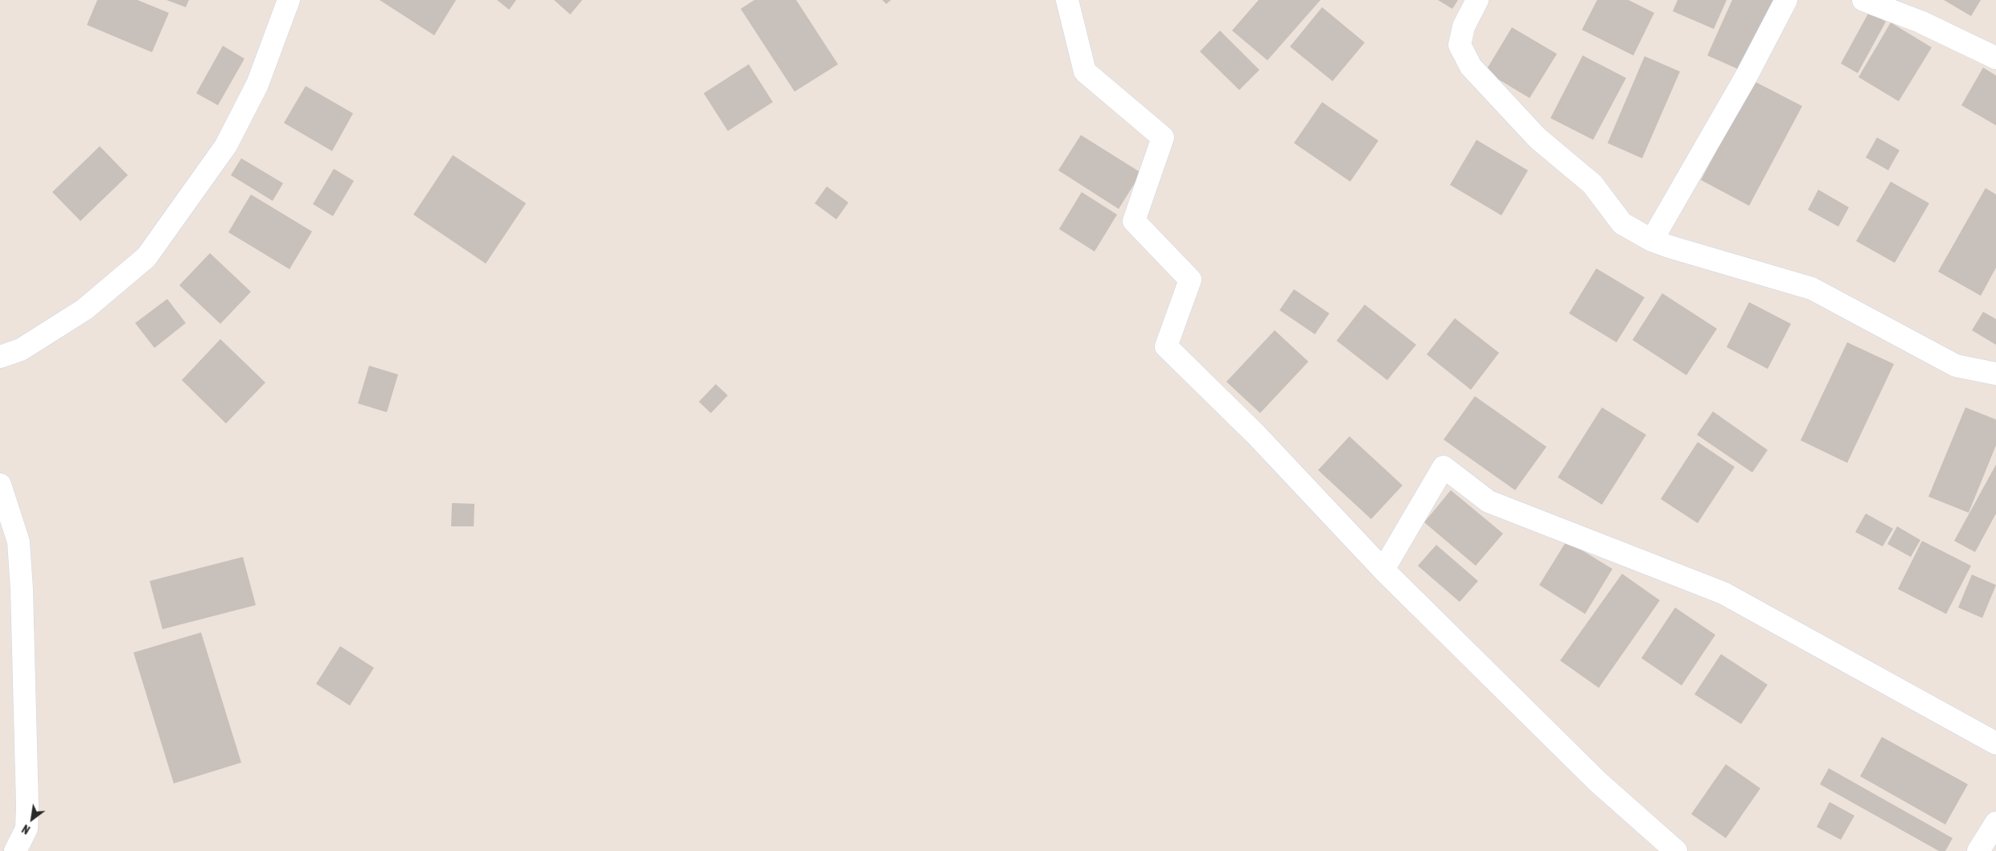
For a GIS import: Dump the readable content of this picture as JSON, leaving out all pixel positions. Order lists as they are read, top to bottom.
{
  "north": "bottom left"
}
